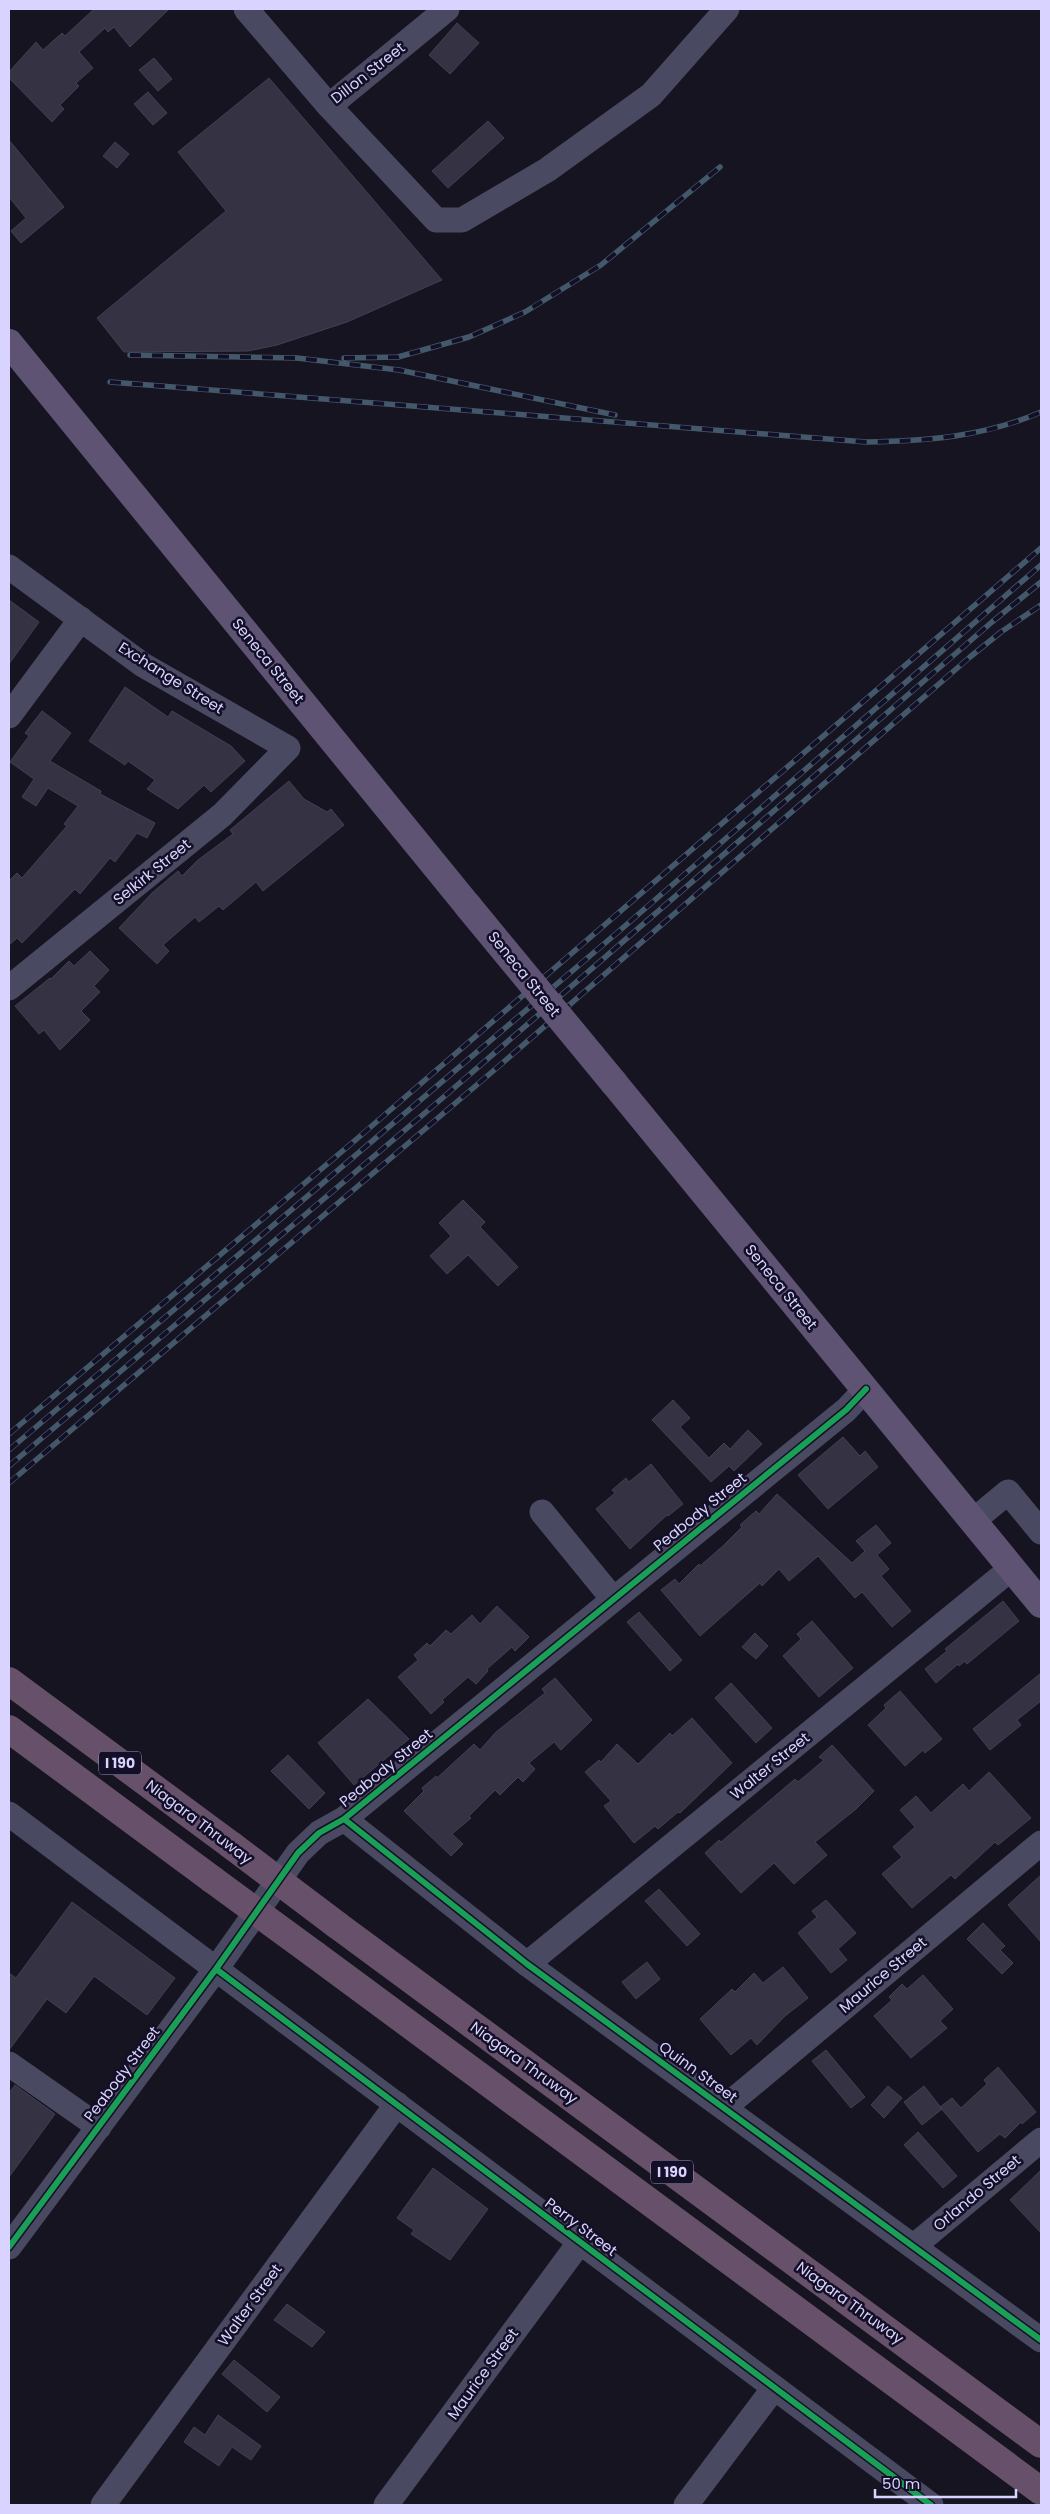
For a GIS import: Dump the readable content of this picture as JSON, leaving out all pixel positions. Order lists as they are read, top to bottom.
{
  "streets": {
    "highway": ["I 190", "Niagara Thruway"],
    "main road": ["Seneca Street"],
    "street": [
      "Dillon Street",
      "Exchange Street",
      "Selkirk Street",
      "Peabody Street",
      "Walter Street",
      "Maurice Street",
      "Quinn Street",
      "Orlando Street",
      "Perry Street"
    ]
  },
  "crossings": [
    ["Seneca Street", "Peabody Street"],
    ["Seneca Street", "Walter Street"],
    ["Exchange Street", "Selkirk Street"],
    ["Peabody Street", "Quinn Street"],
    ["Peabody Street", "Perry Street"],
    ["Walter Street", "Quinn Street"],
    ["Walter Street", "Perry Street"],
    ["Maurice Street", "Quinn Street"],
    ["Maurice Street", "Perry Street"],
    ["Quinn Street", "Orlando Street"]
  ],
  "scale_bar": "50 m"
}
